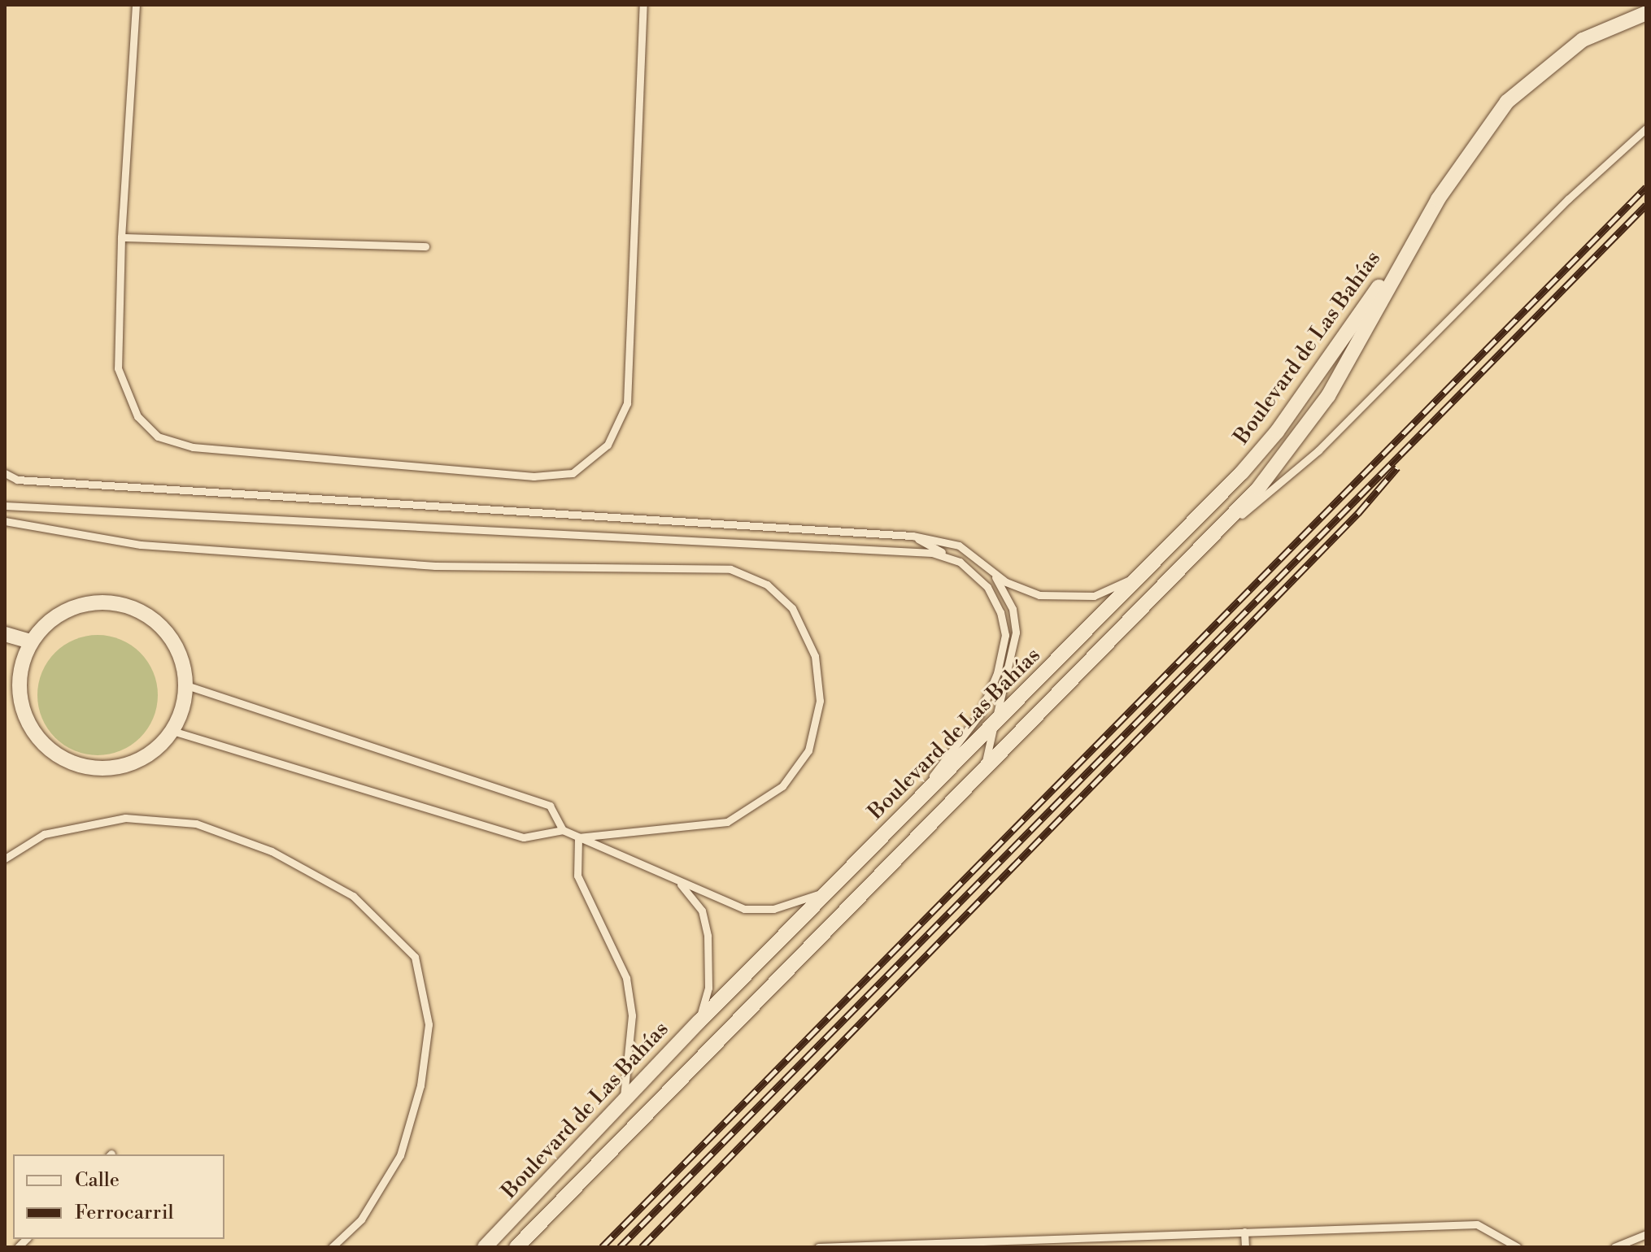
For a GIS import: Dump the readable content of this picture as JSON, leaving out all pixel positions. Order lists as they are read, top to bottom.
{
  "streets": {
    "street": ["Boulevard de Las Bahías"]
  },
  "legend": ["Calle", "Ferrocarril"]
}
